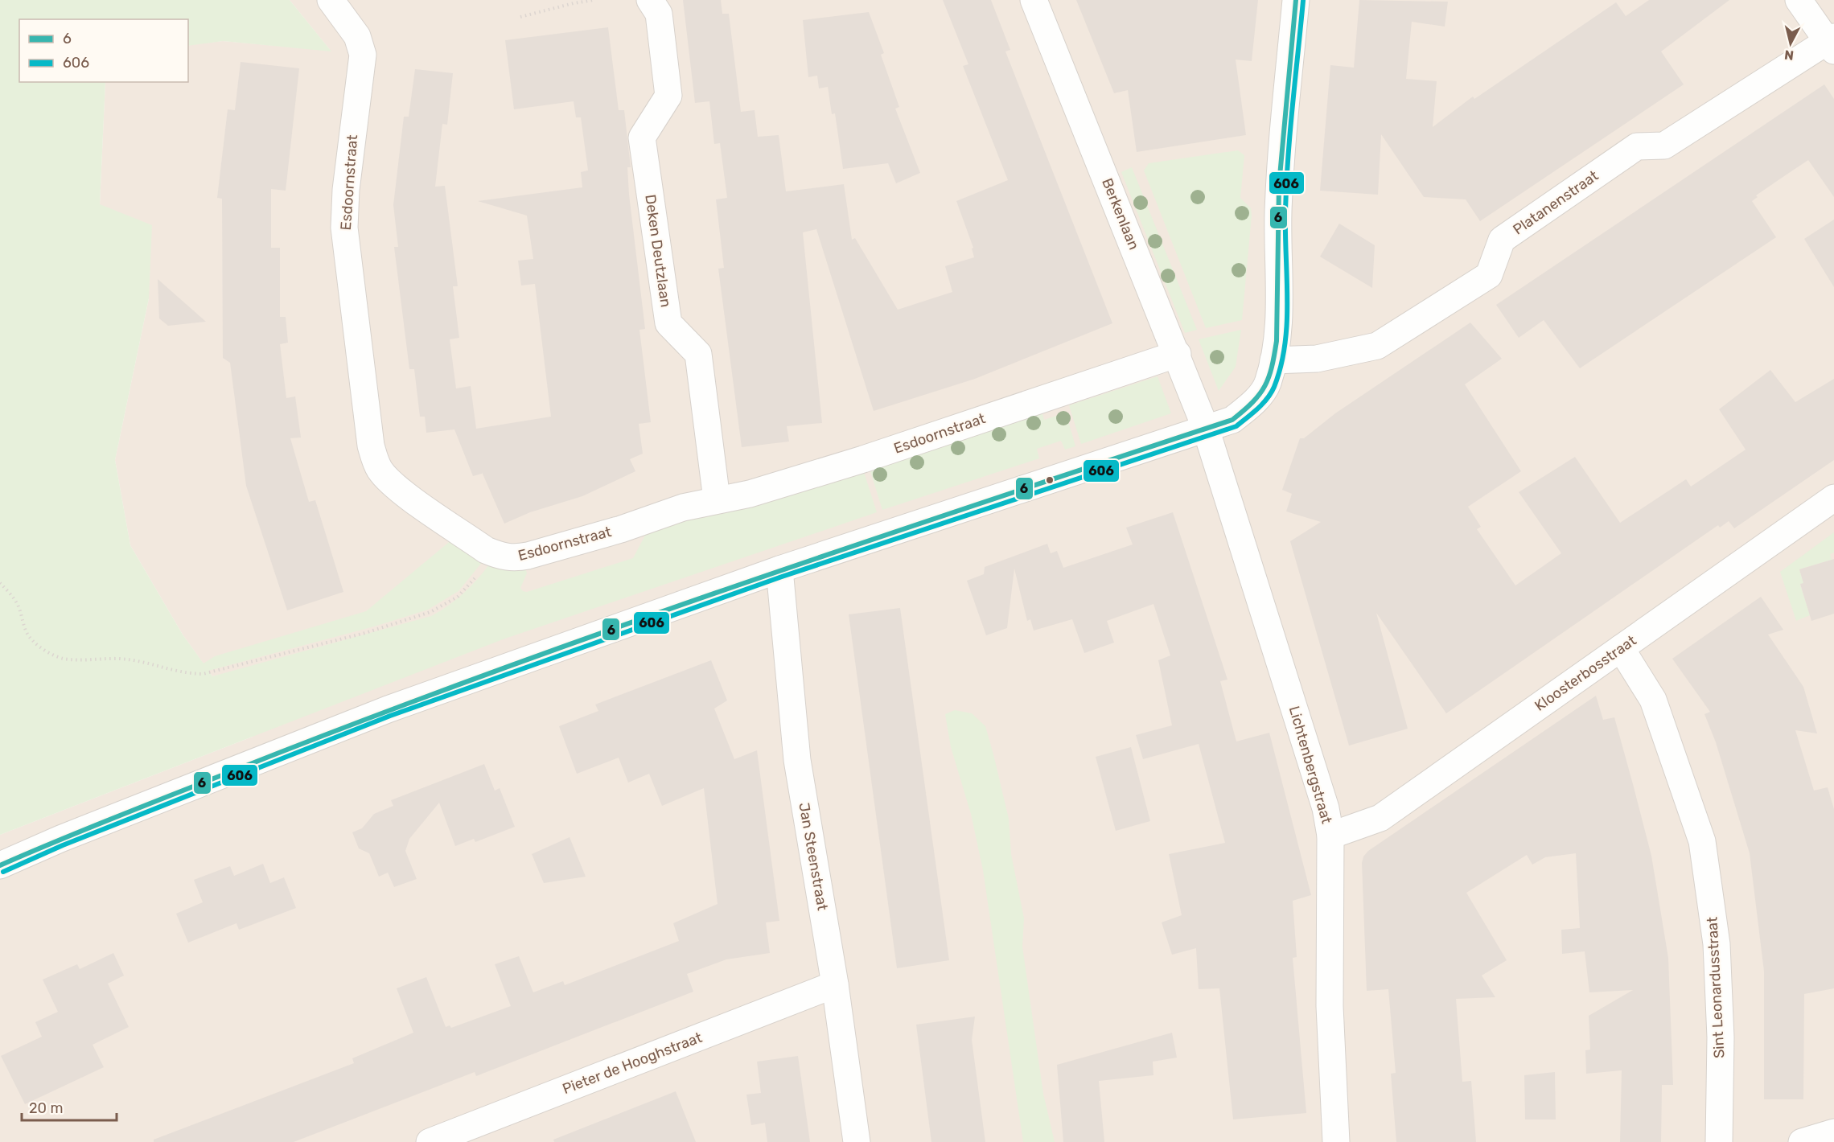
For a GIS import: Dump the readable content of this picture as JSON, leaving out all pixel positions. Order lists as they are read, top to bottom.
{
  "streets": {
    "street": [
      "Esdoornstraat",
      "Platanenstraat",
      "Berkenlaan",
      "Deken Deutzlaan",
      "Kloosterbosstraat",
      "Lichtenbergstraat",
      "Jan Steenstraat",
      "Sint Leonardusstraat",
      "Pieter de Hooghstraat"
    ]
  },
  "crossings": [
    ["Esdoornstraat", "Berkenlaan"],
    ["Esdoornstraat", "Deken Deutzlaan"],
    ["Berkenlaan", "Lichtenbergstraat"],
    ["Kloosterbosstraat", "Lichtenbergstraat"],
    ["Kloosterbosstraat", "Sint Leonardusstraat"],
    ["Jan Steenstraat", "Pieter de Hooghstraat"]
  ],
  "lines": ["transit line 6", "transit line 606"],
  "legend": ["6", "606"],
  "scale_bar": "20 m",
  "north": "bottom"
}
